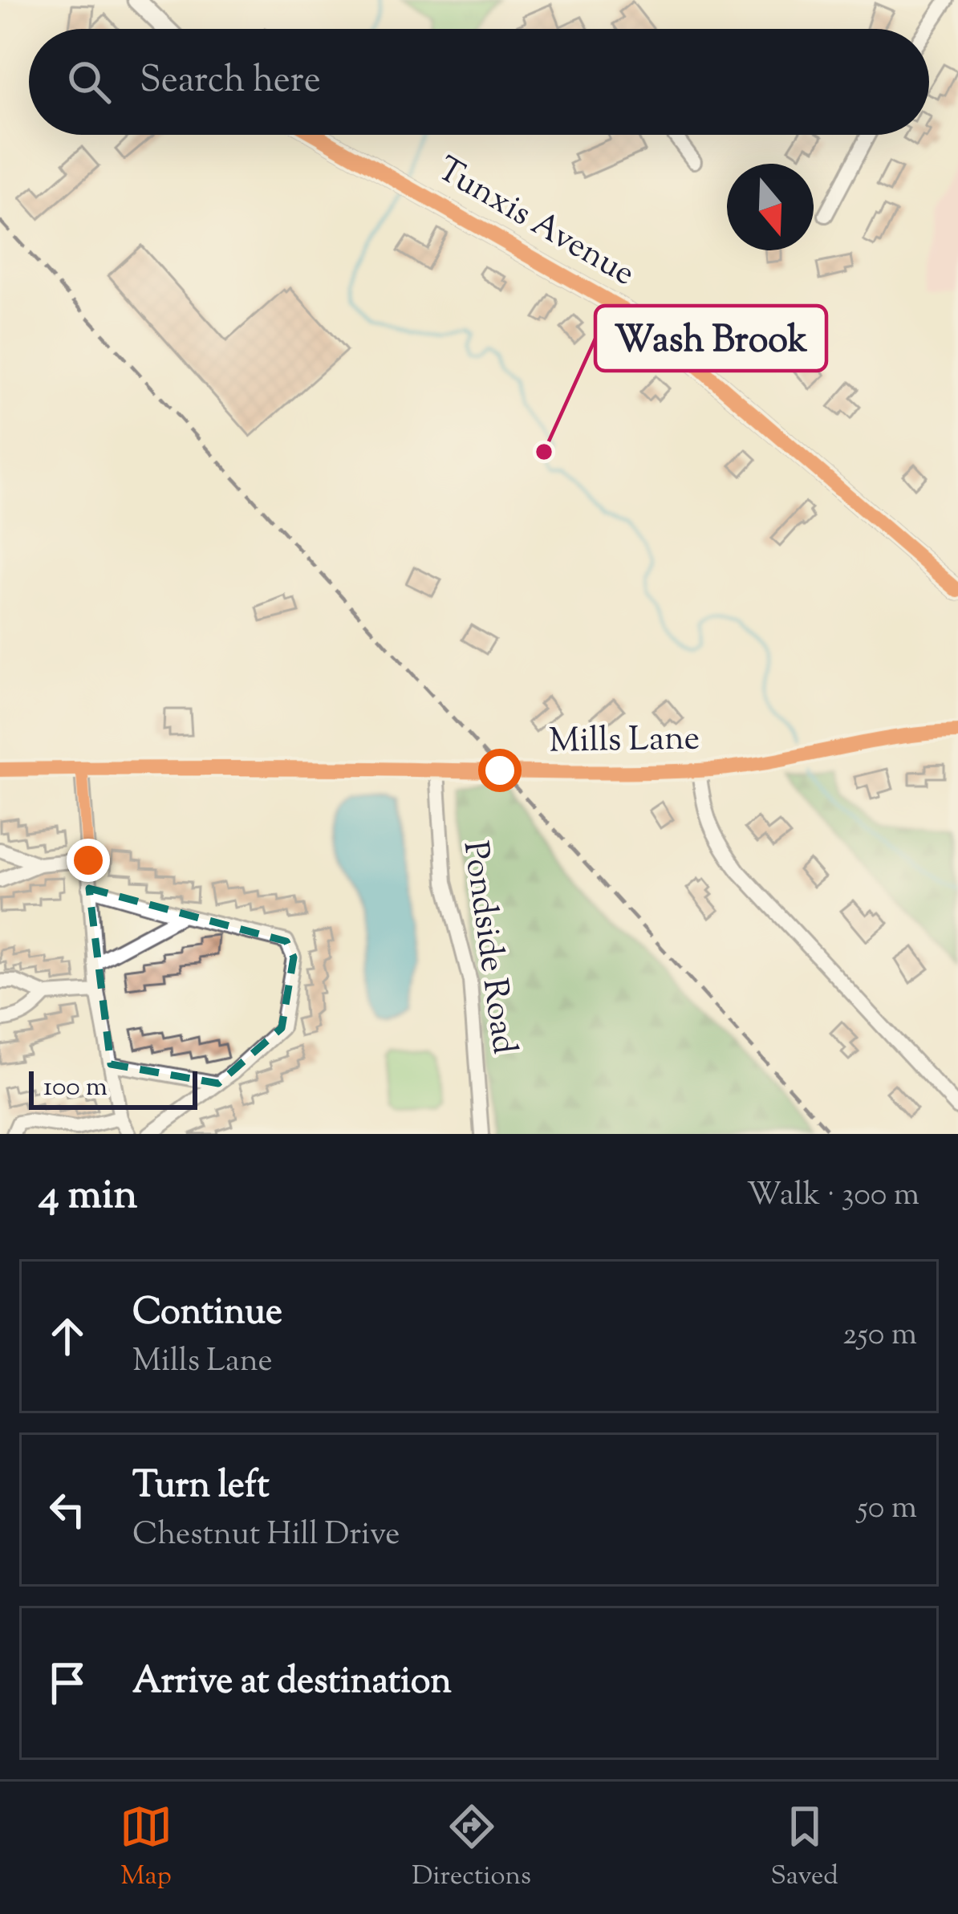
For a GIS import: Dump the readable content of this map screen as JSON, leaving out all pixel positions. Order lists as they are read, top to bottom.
{
  "streets": {
    "main road": ["Tunxis Avenue"],
    "street": ["Mills Lane", "Pondside Road"]
  },
  "crossings": [
    ["Mills Lane", "Pondside Road"]
  ],
  "places": ["Wash Brook"],
  "scale_bar": "100 m",
  "north": "bottom",
  "page": {
    "search": "Search here",
    "scale": "100 m",
    "heading": ["4 min", "Walk · 300 m"],
    "list": [
      ["Continue", "Mills Lane", "250 m"],
      ["Turn left", "Chestnut Hill Drive", "50 m"],
      "Arrive at destination"
    ],
    "nav": ["Map", "Directions", "Saved"]
  }
}
